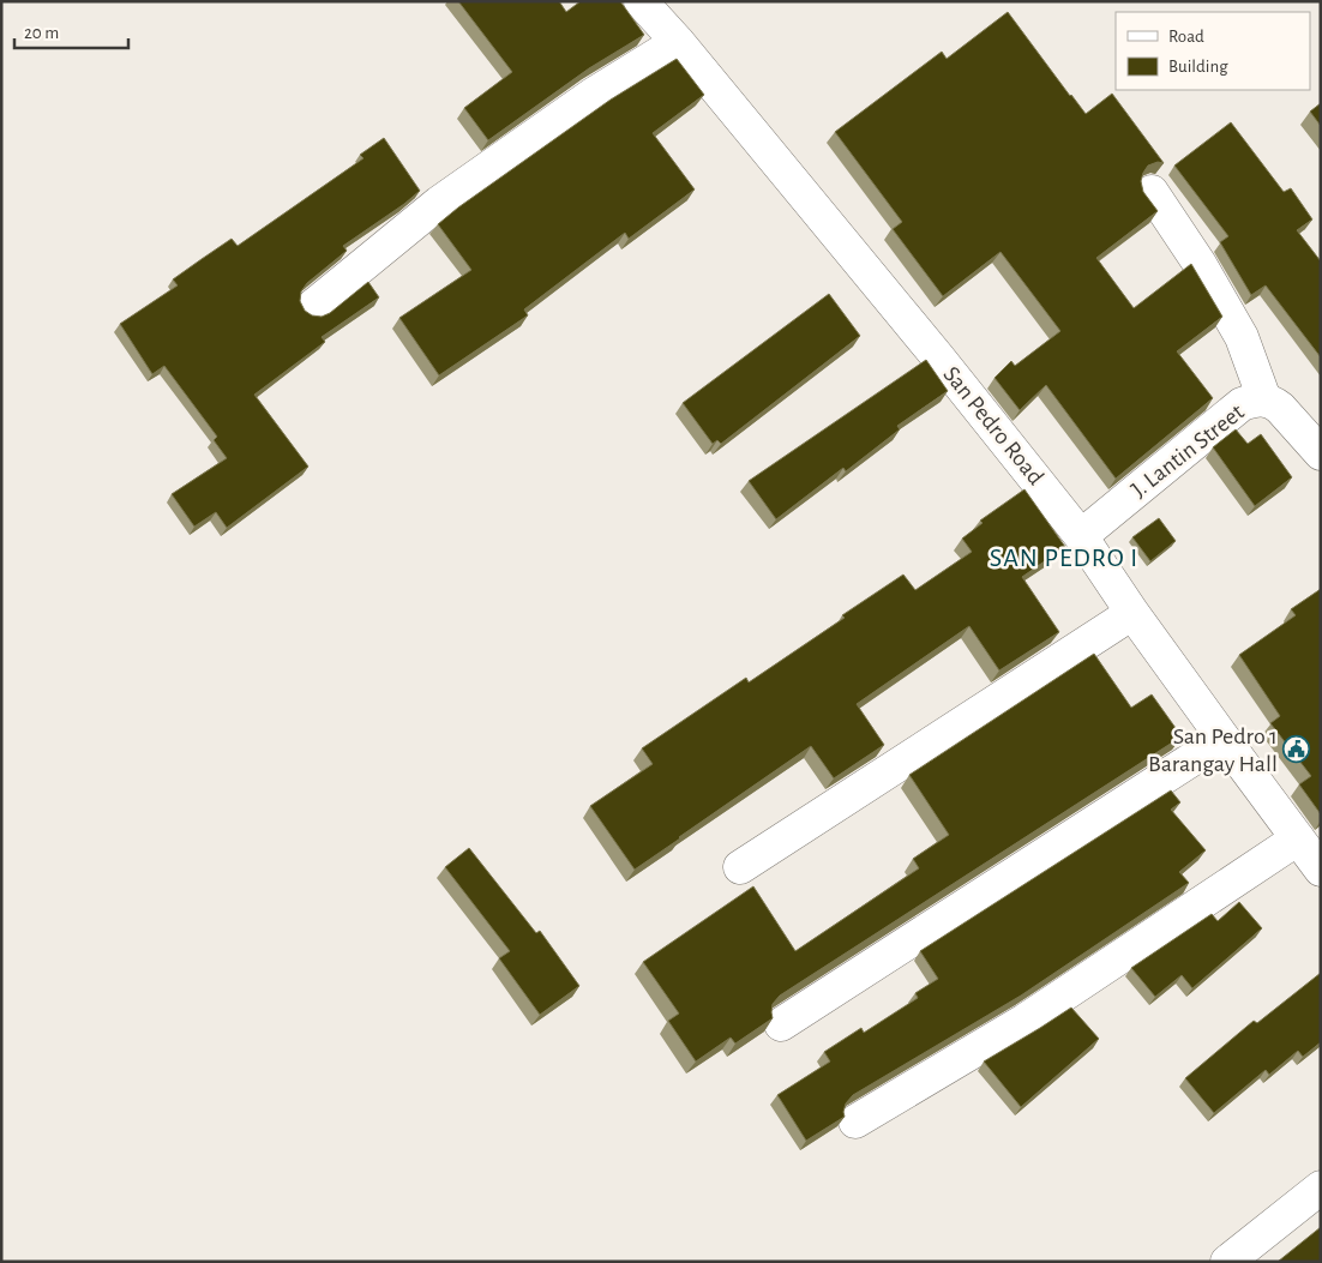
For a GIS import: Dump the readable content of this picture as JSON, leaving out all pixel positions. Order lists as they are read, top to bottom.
{
  "streets": {
    "street": ["San Pedro Road", "J. Lantin Street"]
  },
  "crossings": [
    ["San Pedro Road", "J. Lantin Street"]
  ],
  "districts": ["SAN PEDRO I"],
  "places": {
    "public building": ["San Pedro 1 Barangay Hall"]
  },
  "legend": ["Road", "Building"],
  "scale_bar": "20 m"
}
